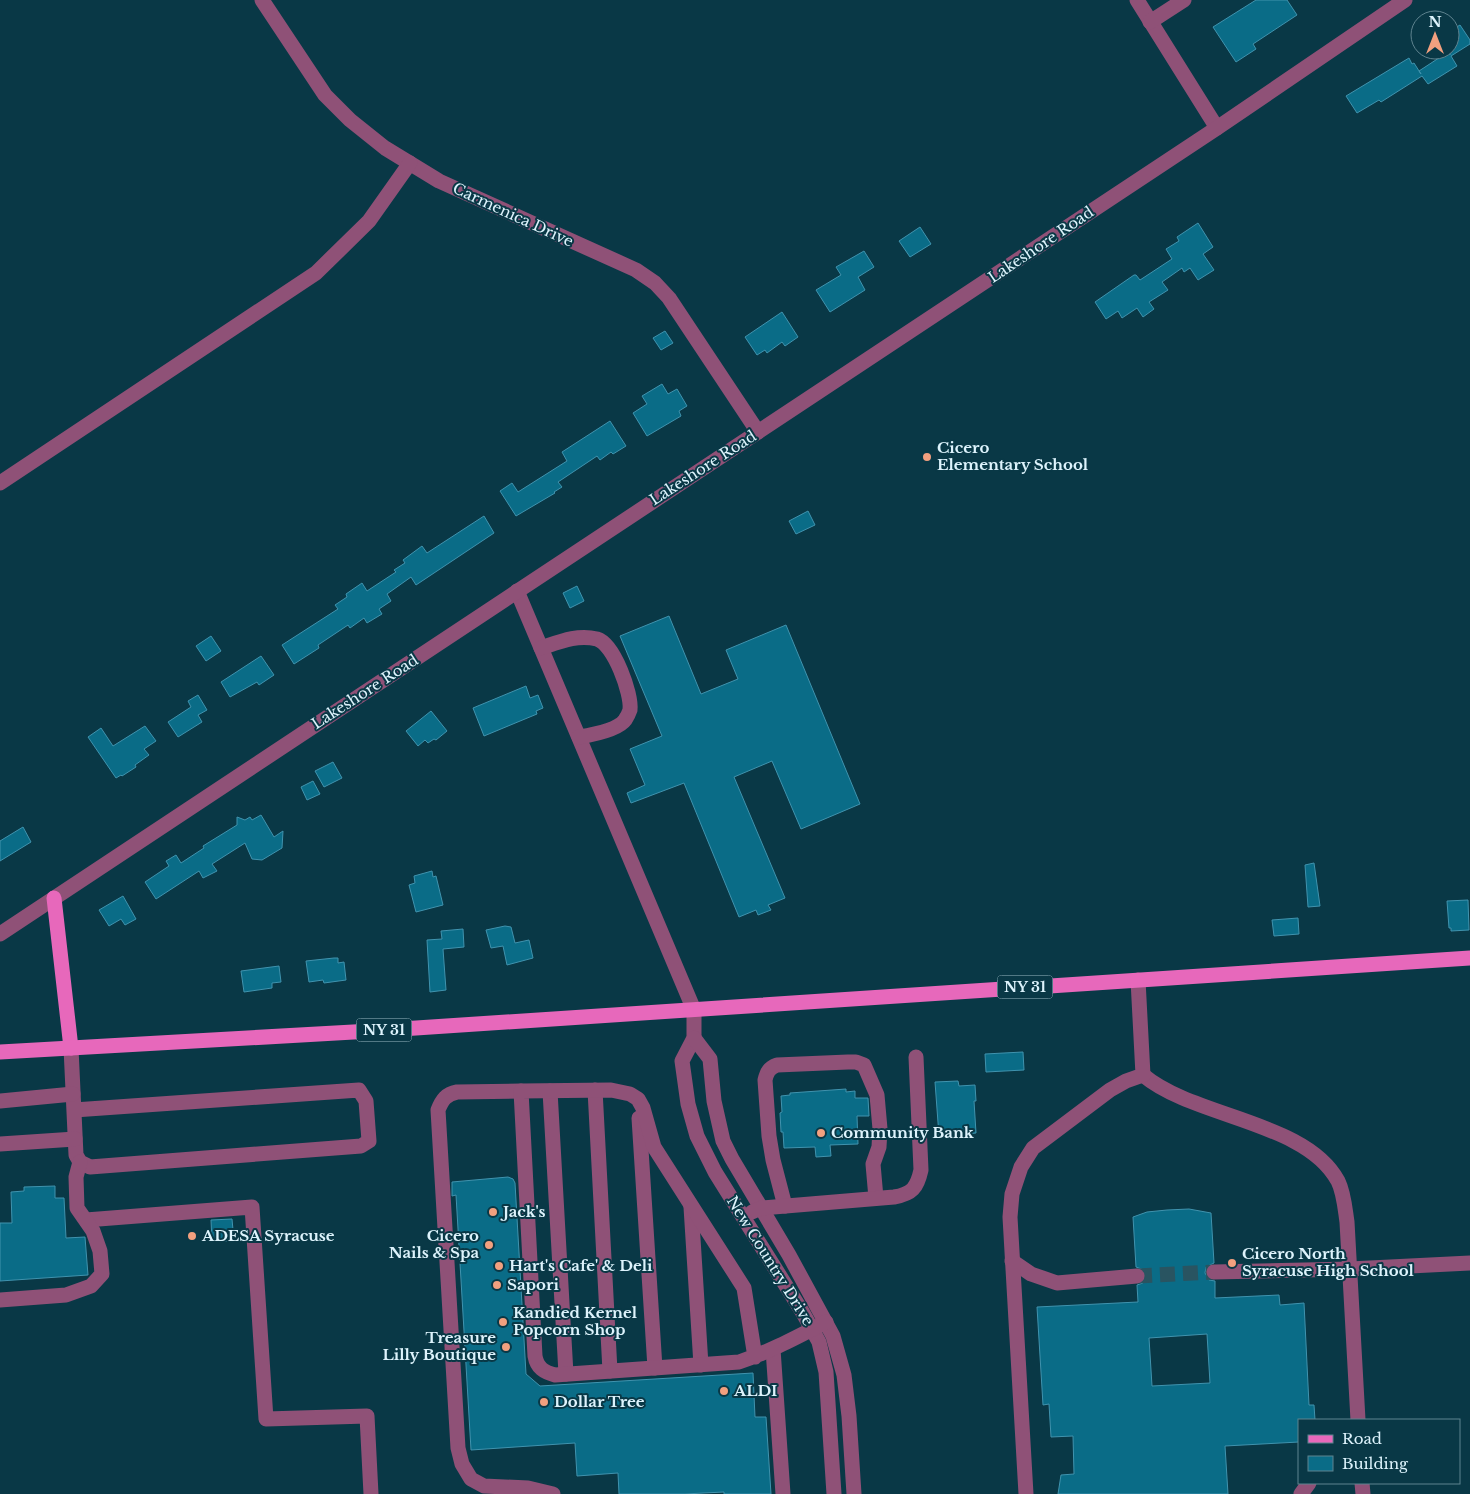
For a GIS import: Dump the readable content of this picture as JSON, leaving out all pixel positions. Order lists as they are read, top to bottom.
{
  "streets": {
    "main road": ["NY 31"],
    "street": ["Carmenica Drive", "Lakeshore Road", "New Country Drive"]
  },
  "crossings": [
    ["Carmenica Drive", "Lakeshore Road"],
    ["NY 31", "New Country Drive"]
  ],
  "places": [
    "Cicero Elementary School",
    "Community Bank",
    "Jack's",
    "ADESA Syracuse",
    "Cicero Nails & Spa",
    "Cicero North Syracuse High School",
    "Hart's Cafe' & Deli",
    "Sapori",
    "Kandied Kernel Popcorn Shop",
    "Treasure Lilly Boutique",
    "ALDI",
    "Dollar Tree"
  ],
  "legend": ["Road", "Building"],
  "north": "top"
}
